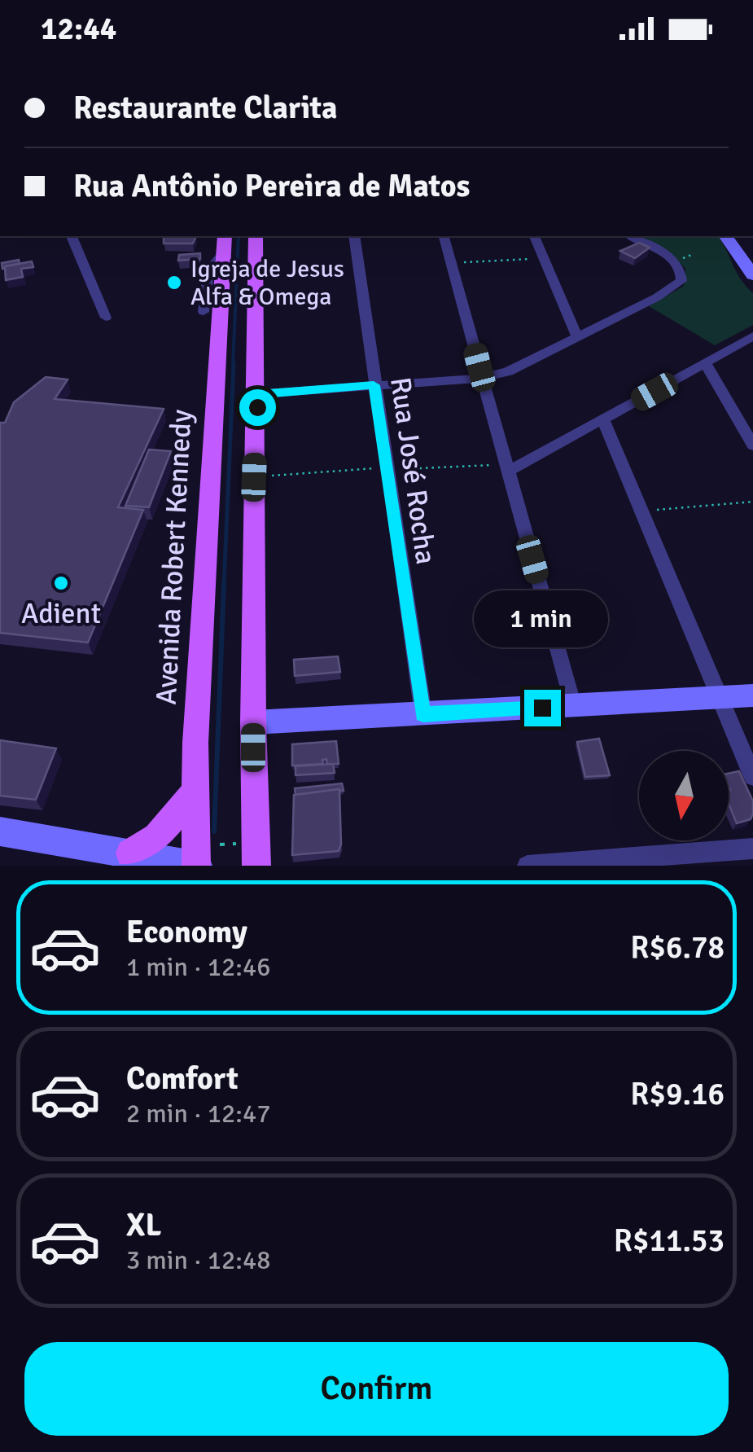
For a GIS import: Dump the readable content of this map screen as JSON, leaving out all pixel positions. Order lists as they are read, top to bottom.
{
  "streets": {
    "main road": ["Avenida Robert Kennedy"],
    "street": ["Rua José Rocha"]
  },
  "places": ["Igreja de Jesus Alfa & Omega", "Adient"],
  "north": "bottom",
  "page": {
    "status": "12:44",
    "banner": ["Restaurante Clarita", "Rua Antônio Pereira de Matos"],
    "bubble": "1 min",
    "list": [
      {
        "name": "Economy",
        "note": "1 min · 12:46",
        "value": "R$6.78"
      },
      {
        "name": "Comfort",
        "note": "2 min · 12:47",
        "value": "R$9.16"
      },
      {
        "name": "XL",
        "note": "3 min · 12:48",
        "value": "R$11.53"
      }
    ],
    "buttons": "Confirm"
  }
}
